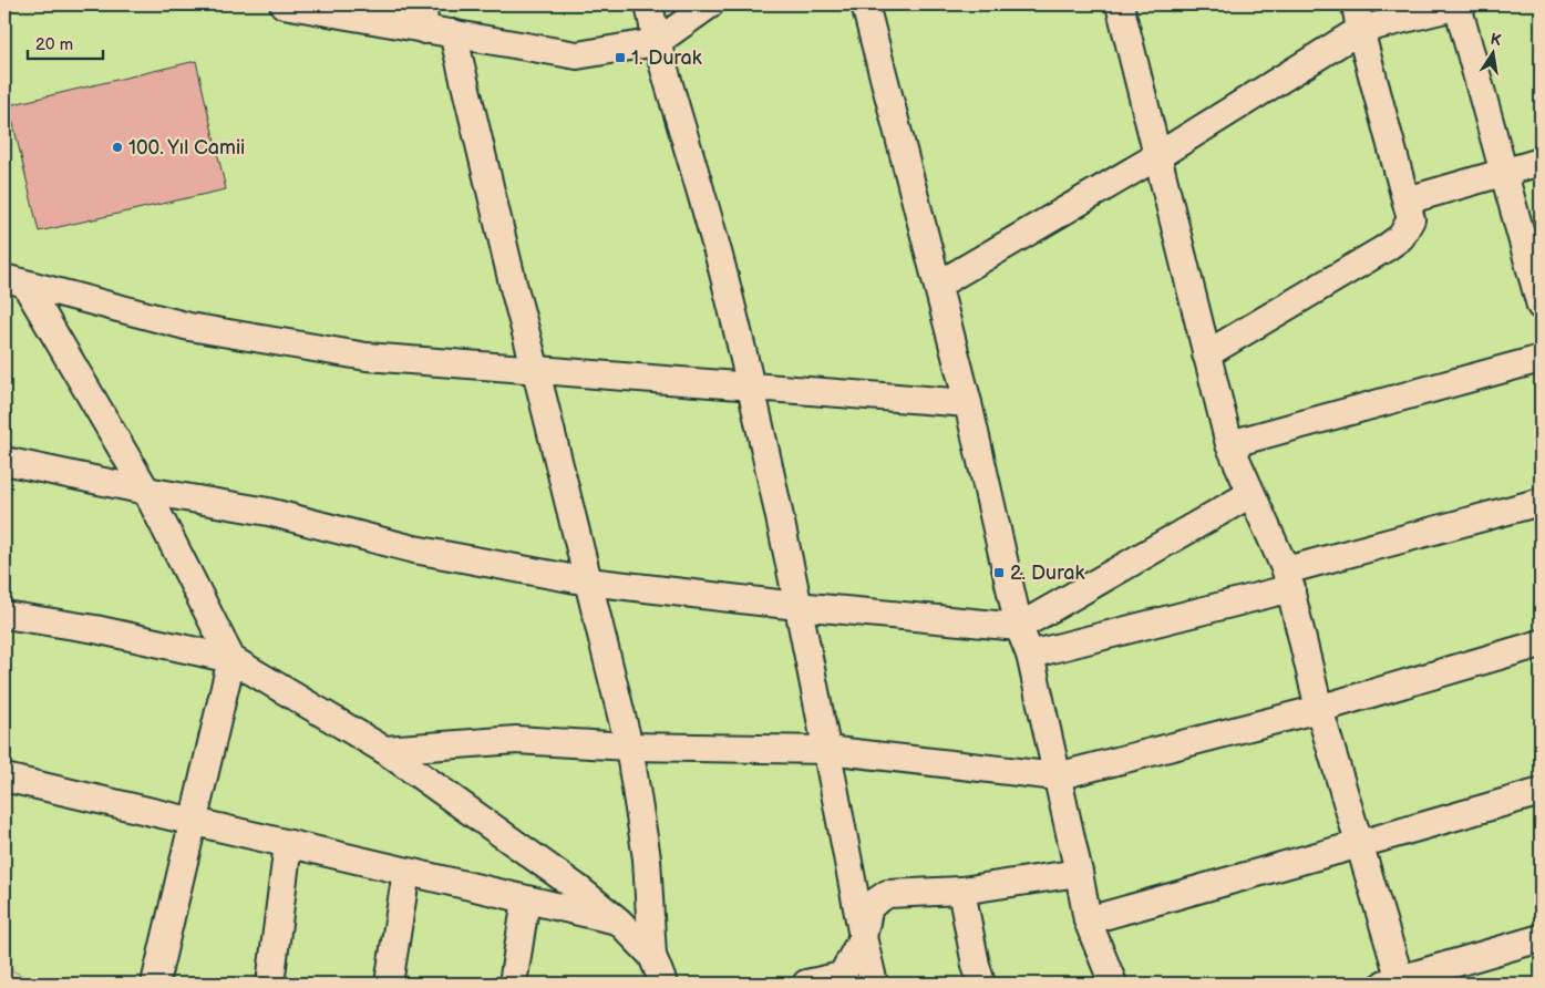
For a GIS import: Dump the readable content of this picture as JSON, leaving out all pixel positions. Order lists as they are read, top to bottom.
{
  "places": {
    "transit": ["1. Durak", "2. Durak"],
    "other": ["100. Yıl Camii"]
  },
  "scale_bar": "20 m",
  "north": "top"
}
